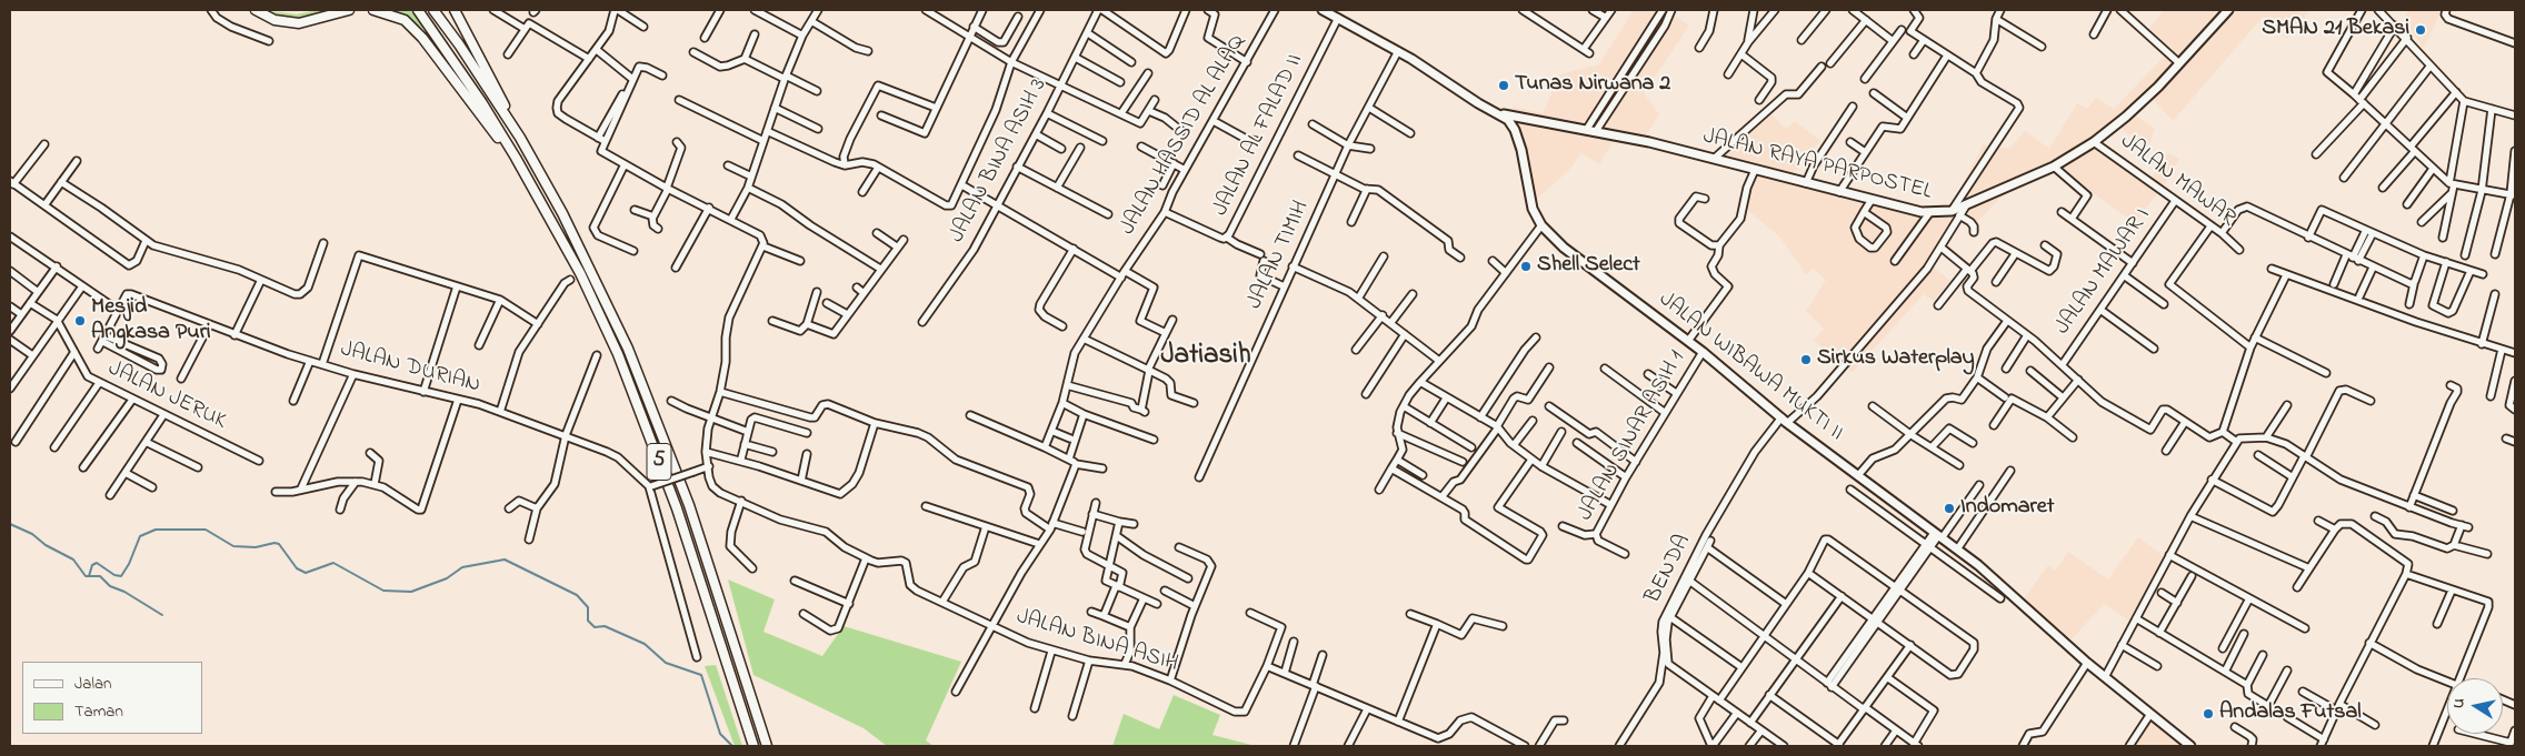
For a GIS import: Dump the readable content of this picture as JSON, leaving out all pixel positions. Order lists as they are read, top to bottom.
{
  "streets": {
    "highway": ["5"],
    "main road": ["JALAN RAYA PARPOSTEL", "JALAN WIBAWA MUKTI II"],
    "street": [
      "JALAN HASSID AL ALAQ",
      "JALAN AL FALAD II",
      "JALAN BINA ASIH 3",
      "JALAN MAWAR",
      "JALAN TIMIH",
      "JALAN MAWAR I",
      "JALAN DURIAN",
      "JALAN JERUK",
      "JALAN SINAR ASIH 1",
      "BENDA",
      "JALAN BINA ASIH"
    ]
  },
  "crossings": [
    ["JALAN HASSID AL ALAQ", "JALAN AL FALAD II"],
    ["JALAN AL FALAD II", "JALAN WIBAWA MUKTI II"],
    ["JALAN RAYA PARPOSTEL", "JALAN MAWAR"],
    ["JALAN RAYA PARPOSTEL", "JALAN WIBAWA MUKTI II"],
    ["JALAN RAYA PARPOSTEL", "BENDA"],
    ["JALAN MAWAR", "JALAN MAWAR I"],
    ["JALAN TIMIH", "JALAN WIBAWA MUKTI II"],
    ["JALAN WIBAWA MUKTI II", "JALAN SINAR ASIH 1"],
    ["JALAN WIBAWA MUKTI II", "BENDA"]
  ],
  "districts": ["Jatiasih"],
  "places": [
    "SMAN 21 Bekasi",
    "Tunas Nirwana 2",
    "Shell Select",
    "Mesjid Angkasa Puri",
    "Sirkus Waterplay",
    "Indomaret",
    "Andalas Futsal"
  ],
  "legend": ["Jalan", "Taman"],
  "north": "left"
}
